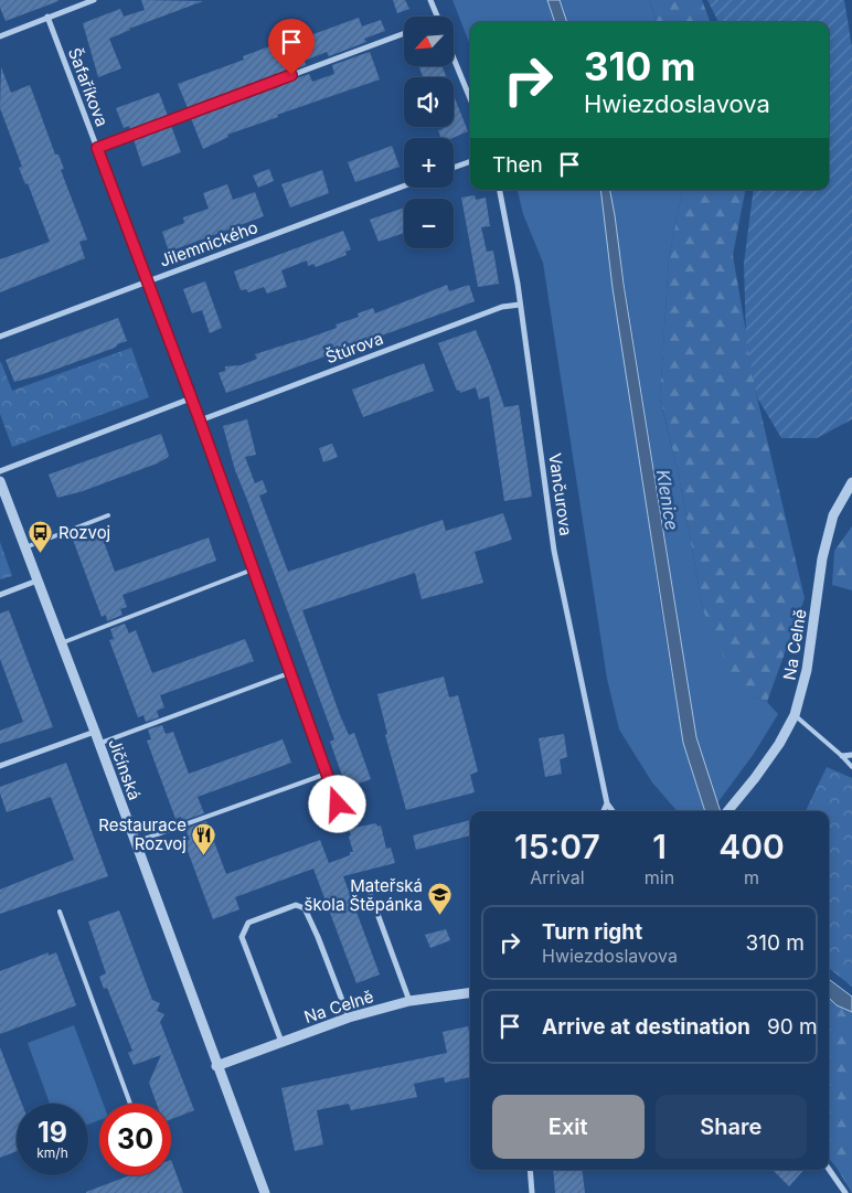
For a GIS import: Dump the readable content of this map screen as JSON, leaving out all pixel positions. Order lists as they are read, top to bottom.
{
  "streets": {
    "street": [
      "Šafaříkova",
      "Jilemnického",
      "Štúrova",
      "Vančurova",
      "Na Celně",
      "Jičínská"
    ]
  },
  "crossings": [
    ["Šafaříkova", "Jilemnického"],
    ["Šafaříkova", "Štúrova"],
    ["Štúrova", "Vančurova"],
    ["Na Celně", "Jičínská"]
  ],
  "water": ["Klenice"],
  "places": {
    "bus stop": ["Rozvoj"],
    "restaurant": ["Restaurace Rozvoj"],
    "school or university": ["Mateřská škola Štěpánka"]
  },
  "north": "bottom left",
  "page": {
    "map_buttons": ["+", "−"],
    "turn": ["310 m", "Hwiezdoslavova"],
    "then": "Then",
    "eta": [
      "15:07",
      "Arrival",
      "1",
      "min",
      "400",
      "m"
    ],
    "list": [
      {
        "name": "Turn right",
        "note": "Hwiezdoslavova",
        "value": "310 m"
      },
      {
        "name": "Arrive at destination",
        "value": "90 m"
      }
    ],
    "buttons": ["Exit", "Share"],
    "speed": "19 km/h",
    "limit": "30"
  }
}
